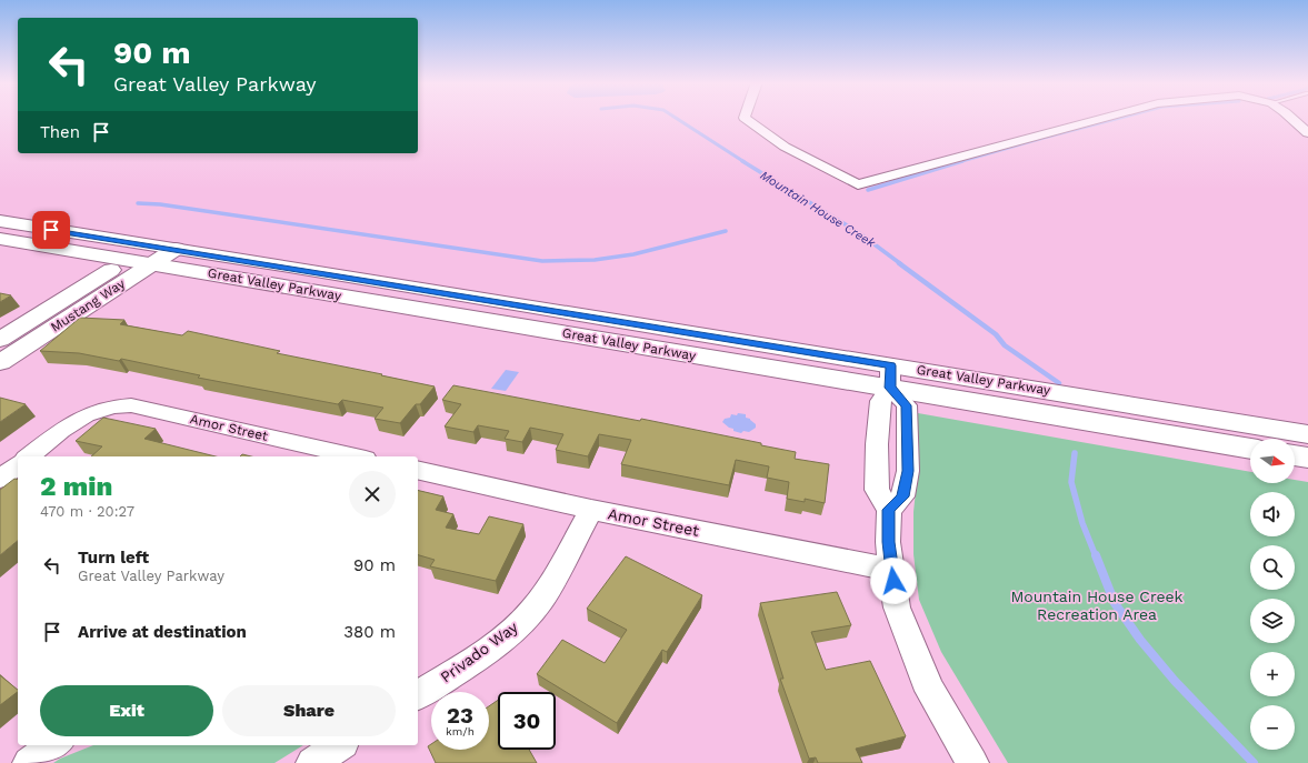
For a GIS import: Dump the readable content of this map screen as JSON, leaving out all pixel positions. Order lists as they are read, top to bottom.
{
  "streets": {
    "main road": ["Great Valley Parkway", "Mustang Way"],
    "street": ["Amor Street", "Privado Way"]
  },
  "crossings": [
    ["Great Valley Parkway", "Mustang Way"],
    ["Amor Street", "Privado Way"]
  ],
  "water": ["Mountain House Creek"],
  "parks": ["Mountain House Creek Recreation Area"],
  "north": "right",
  "page": {
    "turn": ["90 m", "Great Valley Parkway"],
    "then": "Then",
    "map_buttons": ["+", "−"],
    "heading": ["2 min", "470 m · 20:27"],
    "list": [
      {
        "name": "Turn left",
        "note": "Great Valley Parkway",
        "value": "90 m"
      },
      {
        "name": "Arrive at destination",
        "value": "380 m"
      }
    ],
    "buttons": ["Exit", "Share"],
    "speed": "23 km/h",
    "limit": "30"
  }
}
